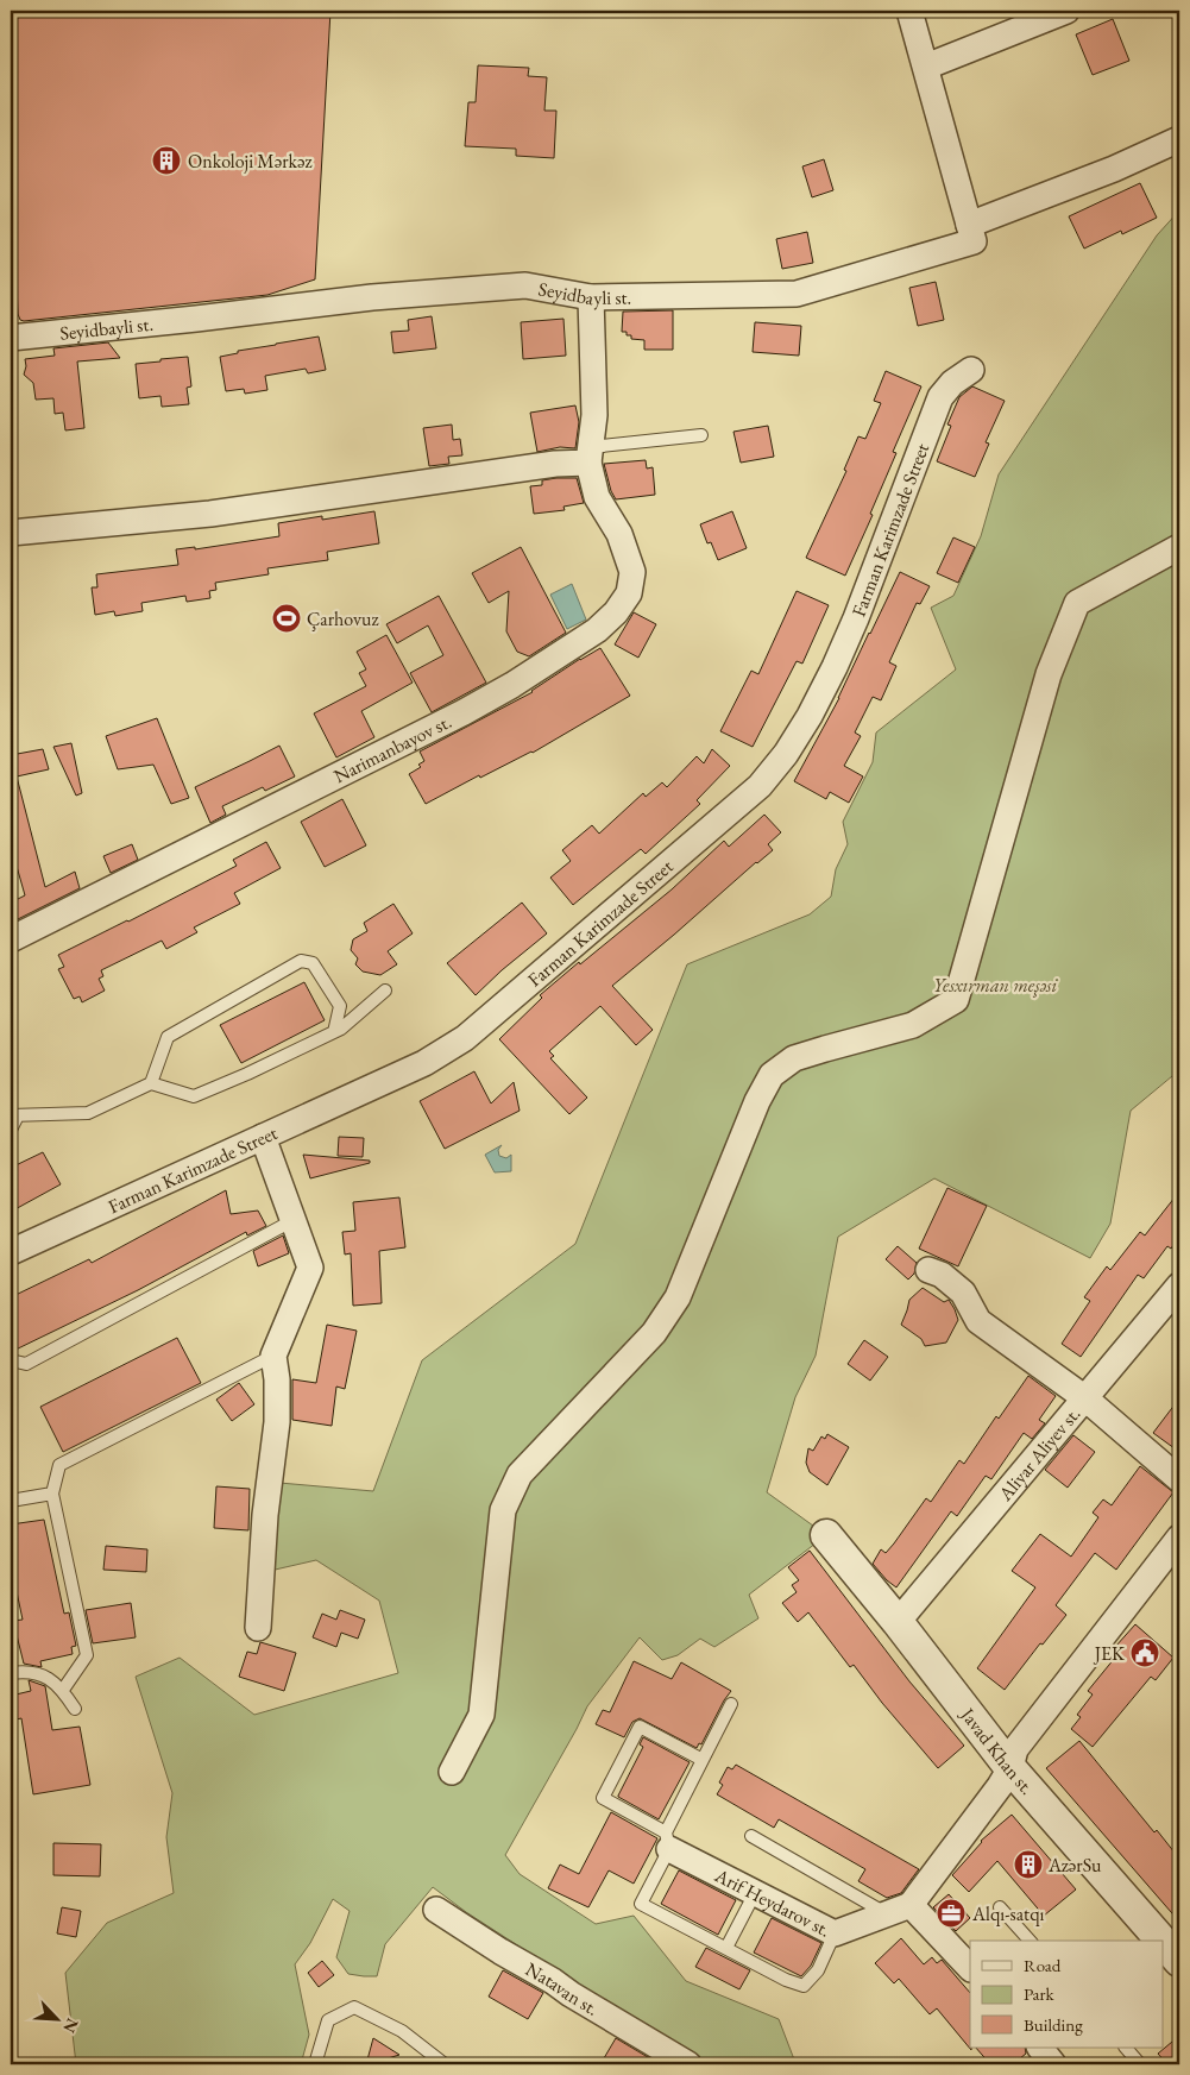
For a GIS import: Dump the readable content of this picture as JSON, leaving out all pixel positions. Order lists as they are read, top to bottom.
{
  "streets": {
    "street": [
      "Seyidbayli st.",
      "Farman Karimzade Street",
      "Narimanbayov st.",
      "Aliyar Aliyev st.",
      "Javad Khan st.",
      "Arif Heydarov st.",
      "Natavan st."
    ]
  },
  "crossings": [
    ["Seyidbayli st.", "Narimanbayov st."],
    ["Aliyar Aliyev st.", "Javad Khan st."]
  ],
  "parks": ["Yesxırman meşəsi"],
  "places": {
    "building": ["Onkoloji Mərkəz", "AzərSu"],
    "sports": ["Çarhovuz"],
    "public building": ["JEK"],
    "office": ["Alqı-satqı"]
  },
  "legend": ["Road", "Park", "Building"],
  "north": "bottom right"
}
